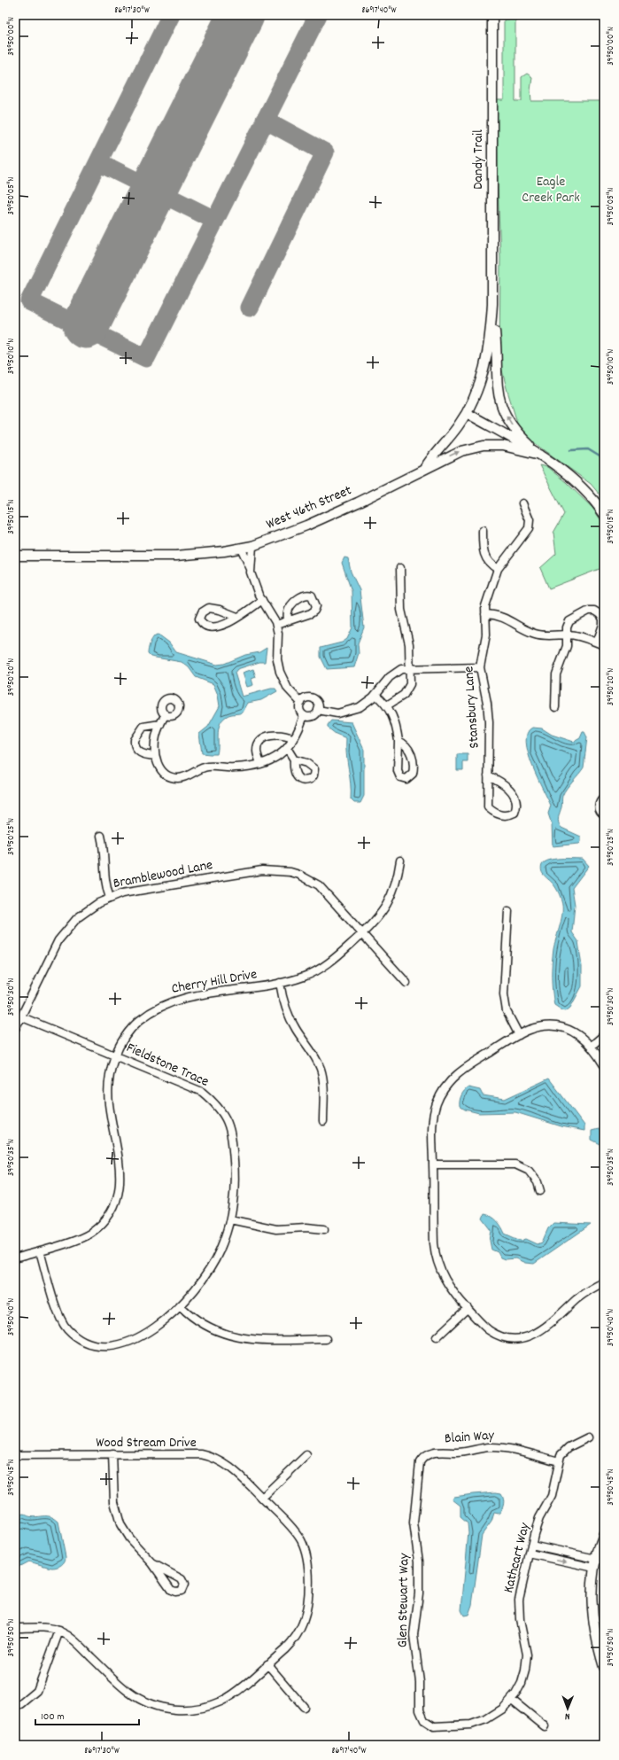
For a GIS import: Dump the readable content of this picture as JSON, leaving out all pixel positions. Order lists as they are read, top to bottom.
{
  "streets": {
    "street": [
      "Dandy Trail",
      "West 46th Street",
      "Stansbury Lane",
      "Bramblewood Lane",
      "Cherry Hill Drive",
      "Fieldstone Trace",
      "Blain Way",
      "Wood Stream Drive",
      "Kathcart Way",
      "Glen Stewart Way"
    ]
  },
  "crossings": [
    ["Dandy Trail", "West 46th Street"],
    ["Bramblewood Lane", "Cherry Hill Drive"],
    ["Bramblewood Lane", "Fieldstone Trace"],
    ["Cherry Hill Drive", "Fieldstone Trace"],
    ["Blain Way", "Kathcart Way"],
    ["Blain Way", "Glen Stewart Way"],
    ["Kathcart Way", "Glen Stewart Way"]
  ],
  "parks": ["Eagle Creek Park"],
  "scale_bar": "100 m",
  "north": "bottom",
  "coordinates": [
    "86°17'30\"W",
    "86°17'40\"W",
    "39°50'00\"N",
    "39°50'05\"N",
    "39°50'10\"N",
    "39°50'15\"N",
    "39°50'20\"N",
    "39°50'25\"N",
    "39°50'30\"N",
    "39°50'35\"N",
    "39°50'40\"N",
    "39°50'45\"N",
    "39°50'50\"N"
  ]
}
